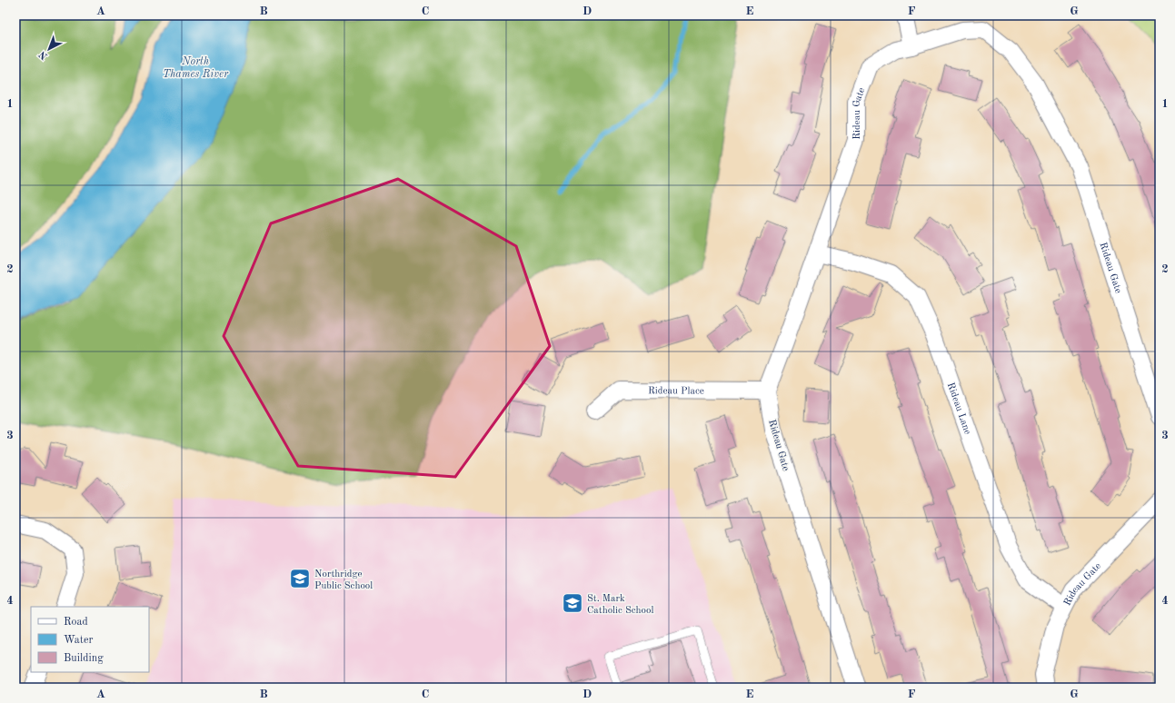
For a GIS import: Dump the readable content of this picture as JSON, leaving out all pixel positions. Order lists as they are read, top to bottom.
{
  "streets": {
    "street": ["Rideau Gate", "Rideau Place", "Rideau Lane"]
  },
  "crossings": [
    ["Rideau Gate", "Rideau Place"],
    ["Rideau Gate", "Rideau Lane"]
  ],
  "water": ["North Thames River"],
  "places": {
    "school or university": ["Northridge Public School", "St. Mark Catholic School"]
  },
  "legend": ["Road", "Water", "Building"],
  "north": "bottom left",
  "grid": {
    "columns": [
      "A",
      "B",
      "C",
      "D",
      "E",
      "F",
      "G"
    ],
    "rows": [
      "1",
      "2",
      "3",
      "4"
    ]
  }
}
